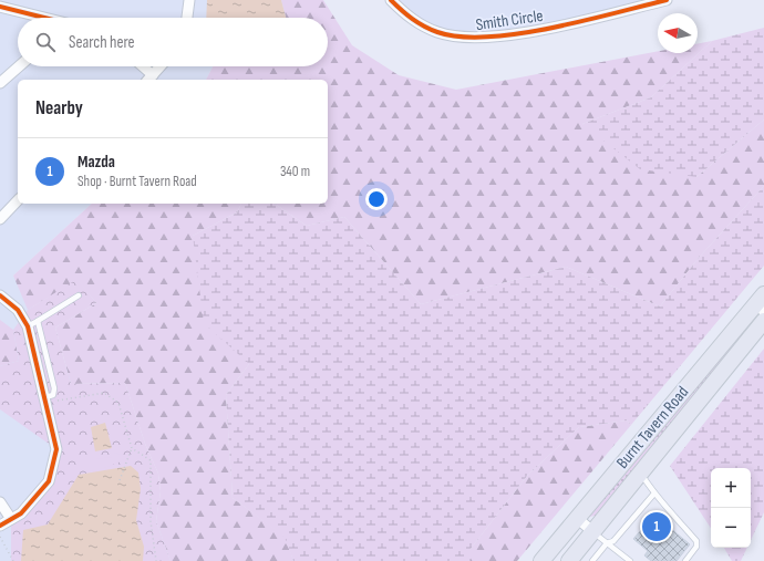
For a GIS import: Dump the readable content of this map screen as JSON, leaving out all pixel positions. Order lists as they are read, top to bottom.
{
  "streets": {
    "main road": ["Burnt Tavern Road"],
    "street": ["Smith Circle"]
  },
  "north": "left",
  "page": {
    "search": "Search here",
    "heading": "Nearby",
    "list": [
      {
        "mark": "1",
        "name": "Mazda",
        "note": "Shop · Burnt Tavern Road",
        "value": "340 m"
      }
    ],
    "map_buttons": ["+", "−"],
    "pins": "1"
  }
}
